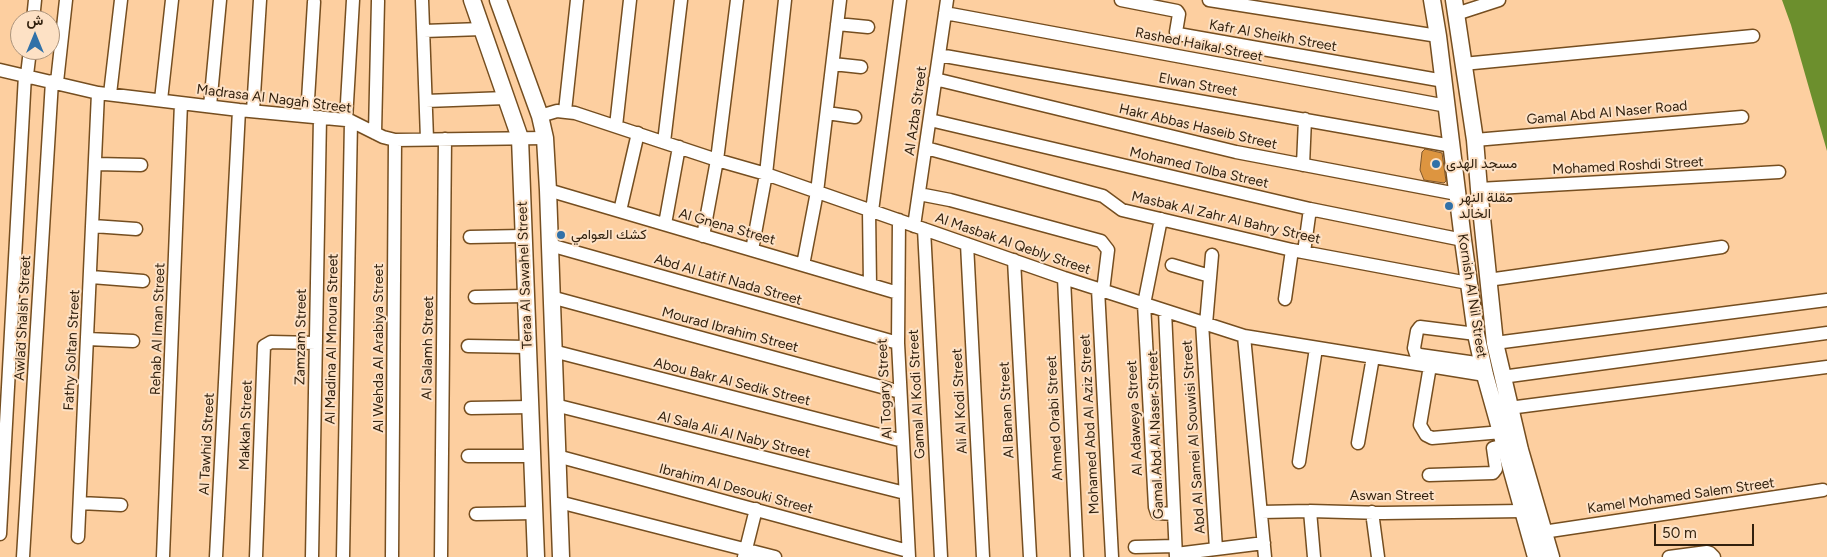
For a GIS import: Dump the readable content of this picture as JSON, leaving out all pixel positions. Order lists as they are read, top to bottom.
{
  "streets": {
    "main road": ["Teraa Al Sawahel Street", "Kornish Al Nil Street"],
    "street": [
      "Kafr Al Sheikh Street",
      "Rashed Haikal Street",
      "Elwan Street",
      "Madrasa Al Nagah Street",
      "Al Azba Street",
      "Gamal Abd Al Naser Road",
      "Hakr Abbas Haseib Street",
      "Mohamed Roshdi Street",
      "Mohamed Tolba Street",
      "Masbak Al Zahr Al Bahry Street",
      "Al Gnena Street",
      "Al Masbak Al Qebly Street",
      "Abd Al Latif Nada Street",
      "Awlad Shalsh Street",
      "Rehab Al Iman Street",
      "Mourad Ibrahim Street",
      "Zamzam Street",
      "Al Madina Al Mnoura Street",
      "Al Wehda Al Arabiya Street",
      "Al Salamh Street",
      "Fathy Soltan Street",
      "Abou Bakr Al Sedik Street",
      "Al Togary Street",
      "Gamal Al Kodi Street",
      "Ali Al Kodi Street",
      "Al Banan Street",
      "Ahmed Orabi Street",
      "Al Adaweya Street",
      "Mohamed Abd Al Aziz Street",
      "Makkah Street",
      "Al Sala Ali Al Naby Street",
      "Gamal Abd Al Naser Street",
      "Abd Al Samei Al Souwisi Street",
      "Al Tawhid Street",
      "Ibrahim Al Desouki Street",
      "Aswan Street",
      "Kamel Mohamed Salem Street"
    ]
  },
  "crossings": [
    ["Kafr Al Sheikh Street", "Kornish Al Nil Street"],
    ["Rashed Haikal Street", "Al Azba Street"],
    ["Rashed Haikal Street", "Kornish Al Nil Street"],
    ["Elwan Street", "Al Azba Street"],
    ["Elwan Street", "Kornish Al Nil Street"],
    ["Madrasa Al Nagah Street", "Teraa Al Sawahel Street"],
    ["Madrasa Al Nagah Street", "Awlad Shalsh Street"],
    ["Madrasa Al Nagah Street", "Rehab Al Iman Street"],
    ["Madrasa Al Nagah Street", "Zamzam Street"],
    ["Madrasa Al Nagah Street", "Al Madina Al Mnoura Street"],
    ["Madrasa Al Nagah Street", "Al Wehda Al Arabiya Street"],
    ["Madrasa Al Nagah Street", "Al Salamh Street"],
    ["Madrasa Al Nagah Street", "Fathy Soltan Street"],
    ["Madrasa Al Nagah Street", "Al Tawhid Street"],
    ["Al Azba Street", "Hakr Abbas Haseib Street"],
    ["Al Azba Street", "Mohamed Tolba Street"],
    ["Al Azba Street", "Masbak Al Zahr Al Bahry Street"],
    ["Al Azba Street", "Al Masbak Al Qebly Street"],
    ["Al Azba Street", "Gamal Al Kodi Street"],
    ["Al Azba Street", "Mohamed Abd Al Aziz Street"],
    ["Gamal Abd Al Naser Road", "Kornish Al Nil Street"],
    ["Hakr Abbas Haseib Street", "Kornish Al Nil Street"],
    ["Mohamed Roshdi Street", "Kornish Al Nil Street"],
    ["Mohamed Tolba Street", "Kornish Al Nil Street"],
    ["Masbak Al Zahr Al Bahry Street", "Kornish Al Nil Street"],
    ["Al Gnena Street", "Teraa Al Sawahel Street"],
    ["Al Gnena Street", "Al Togary Street"],
    ["Al Masbak Al Qebly Street", "Teraa Al Sawahel Street"],
    ["Al Masbak Al Qebly Street", "Kornish Al Nil Street"],
    ["Al Masbak Al Qebly Street", "Al Togary Street"],
    ["Al Masbak Al Qebly Street", "Gamal Al Kodi Street"],
    ["Al Masbak Al Qebly Street", "Ali Al Kodi Street"],
    ["Al Masbak Al Qebly Street", "Al Banan Street"],
    ["Al Masbak Al Qebly Street", "Ahmed Orabi Street"],
    ["Al Masbak Al Qebly Street", "Al Adaweya Street"],
    ["Al Masbak Al Qebly Street", "Mohamed Abd Al Aziz Street"],
    ["Al Masbak Al Qebly Street", "Gamal Abd Al Naser Street"],
    ["Al Masbak Al Qebly Street", "Abd Al Samei Al Souwisi Street"],
    ["Teraa Al Sawahel Street", "Abd Al Latif Nada Street"],
    ["Teraa Al Sawahel Street", "Mourad Ibrahim Street"],
    ["Teraa Al Sawahel Street", "Abou Bakr Al Sedik Street"],
    ["Teraa Al Sawahel Street", "Al Sala Ali Al Naby Street"],
    ["Teraa Al Sawahel Street", "Ibrahim Al Desouki Street"],
    ["Abd Al Latif Nada Street", "Al Togary Street"],
    ["Kornish Al Nil Street", "Aswan Street"],
    ["Kornish Al Nil Street", "Kamel Mohamed Salem Street"],
    ["Mourad Ibrahim Street", "Al Togary Street"],
    ["Zamzam Street", "Makkah Street"],
    ["Abou Bakr Al Sedik Street", "Al Togary Street"],
    ["Al Togary Street", "Al Sala Ali Al Naby Street"],
    ["Al Togary Street", "Ibrahim Al Desouki Street"],
    ["Al Adaweya Street", "Gamal Abd Al Naser Street"]
  ],
  "places": ["مسجد الهدى", "مقلة النهر الخالد", "كشك العوامي"],
  "scale_bar": "50 m",
  "north": "top"
}
